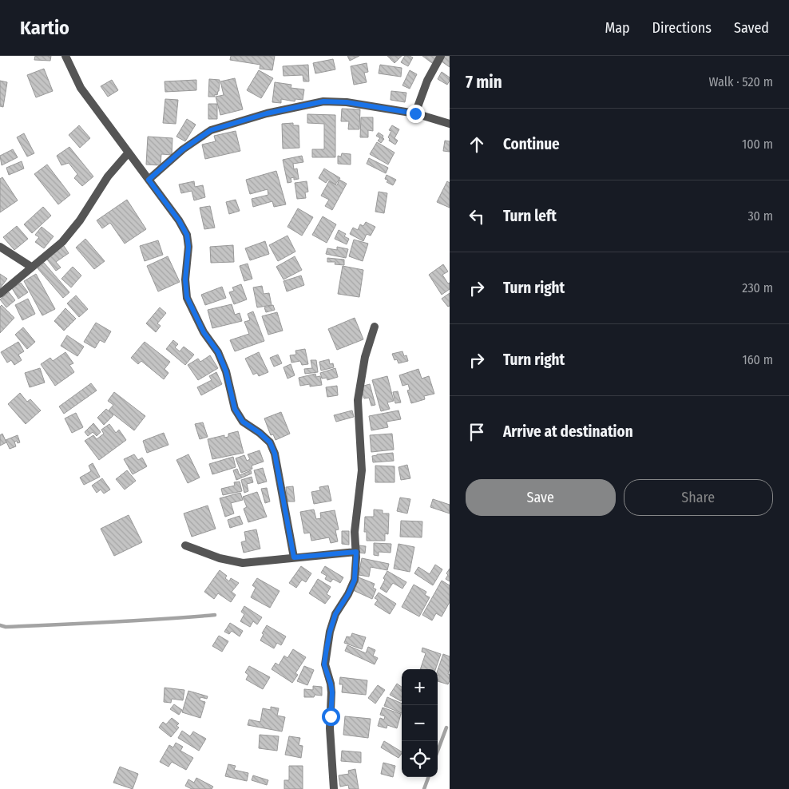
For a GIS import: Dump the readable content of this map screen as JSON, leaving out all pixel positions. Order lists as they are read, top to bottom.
{
  "page": {
    "header": "Kartio",
    "nav": ["Map", "Directions", "Saved"],
    "heading": ["7 min", "Walk · 520 m"],
    "list": [
      ["Continue", "100 m"],
      ["Turn left", "30 m"],
      ["Turn right", "230 m"],
      ["Turn right", "160 m"],
      "Arrive at destination"
    ],
    "buttons": ["Save", "Share"],
    "map_buttons": ["+", "−"]
  }
}
